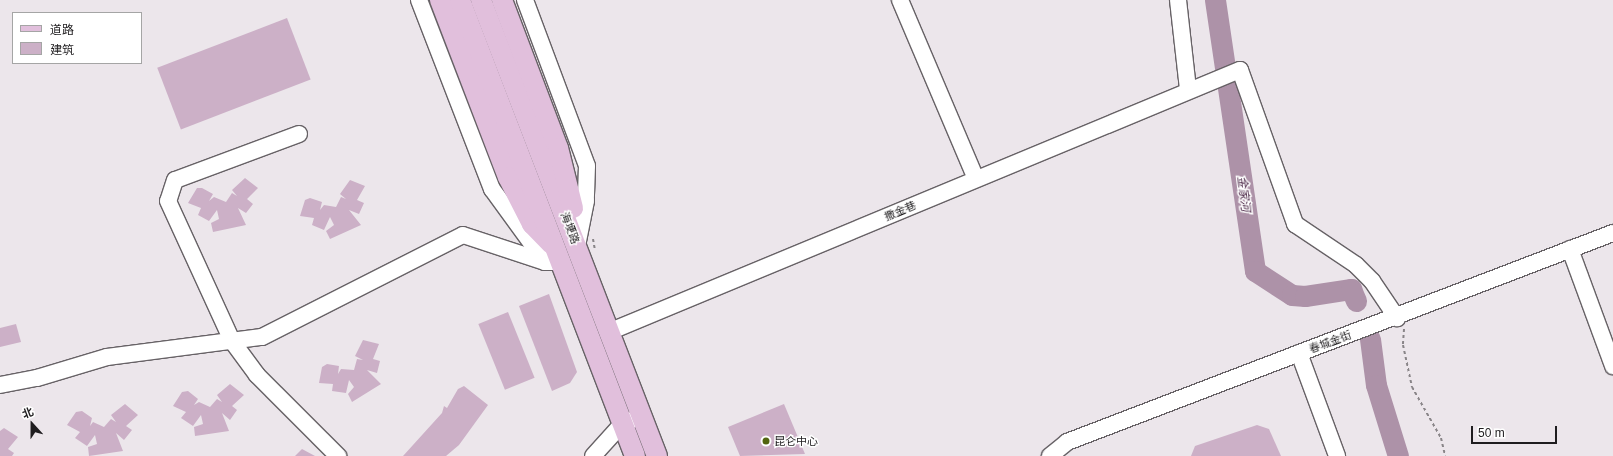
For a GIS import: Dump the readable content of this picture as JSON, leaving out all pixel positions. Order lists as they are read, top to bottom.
{
  "streets": {
    "main road": ["海埂路"],
    "street": ["撒金巷", "春城金街"]
  },
  "crossings": [
    ["撒金巷", "海埂路"],
    ["撒金巷", "春城金街"]
  ],
  "water": ["金家河"],
  "places": ["昆仑中心"],
  "legend": ["道路", "建筑"],
  "scale_bar": "50 m",
  "north": "top"
}
